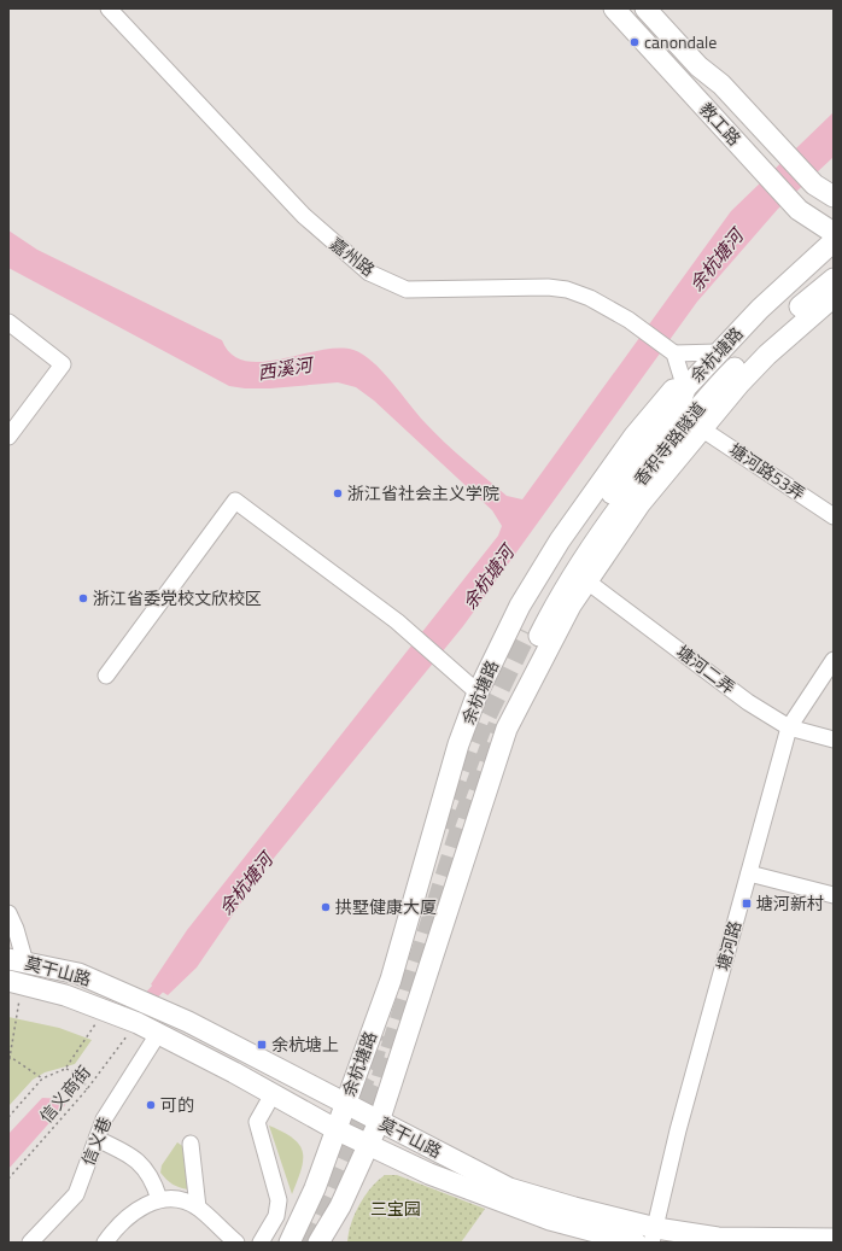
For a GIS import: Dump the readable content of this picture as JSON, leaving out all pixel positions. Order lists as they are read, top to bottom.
{
  "streets": {
    "main road": [
      "教工路",
      "余杭塘路",
      "香积寺路隧道",
      "莫干山路"
    ],
    "street": [
      "嘉州路",
      "塘河路53弄",
      "塘河二弄",
      "塘河路",
      "信义巷"
    ],
    "path": ["信义商街"]
  },
  "crossings": [
    ["余杭塘路", "香积寺路隧道"],
    ["余杭塘路", "莫干山路"],
    ["塘河二弄", "塘河路"],
    ["塘河路", "莫干山路"],
    ["莫干山路", "信义商街"],
    ["莫干山路", "信义巷"]
  ],
  "water": ["余杭塘河", "西溪河"],
  "parks": ["三宝园"],
  "places": {
    "other": [
      "canondale",
      "浙江省社会主义学院",
      "浙江省委党校文欣校区",
      "拱墅健康大厦",
      "可的"
    ],
    "transit": ["塘河新村", "余杭塘上"]
  }
}
